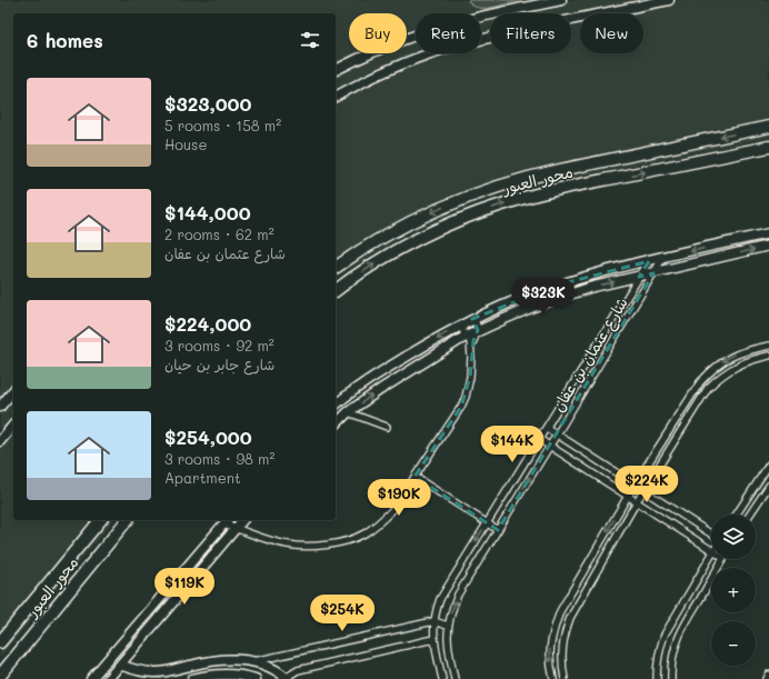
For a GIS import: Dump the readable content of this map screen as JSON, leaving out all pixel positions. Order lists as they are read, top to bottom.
{
  "streets": {
    "highway": ["محور العبور"],
    "street": ["شارع عثمان بن عفان"]
  },
  "page": {
    "chip": [
      "Buy",
      "Rent",
      "Filters",
      "New"
    ],
    "heading": "6 homes",
    "list": [
      {
        "name": "$323,000",
        "note": "5 rooms · 158 m² · House"
      },
      {
        "name": "$144,000",
        "note": "2 rooms · 62 m² · شارع عثمان بن عفان"
      },
      {
        "name": "$224,000",
        "note": "3 rooms · 92 m² · شارع جابر بن حيان"
      },
      {
        "name": "$254,000",
        "note": "3 rooms · 98 m² · Apartment"
      }
    ],
    "price": [
      "$323K",
      "$144K",
      "$224K",
      "$190K",
      "$119K",
      "$254K"
    ],
    "map_buttons": ["+", "−"]
  }
}
